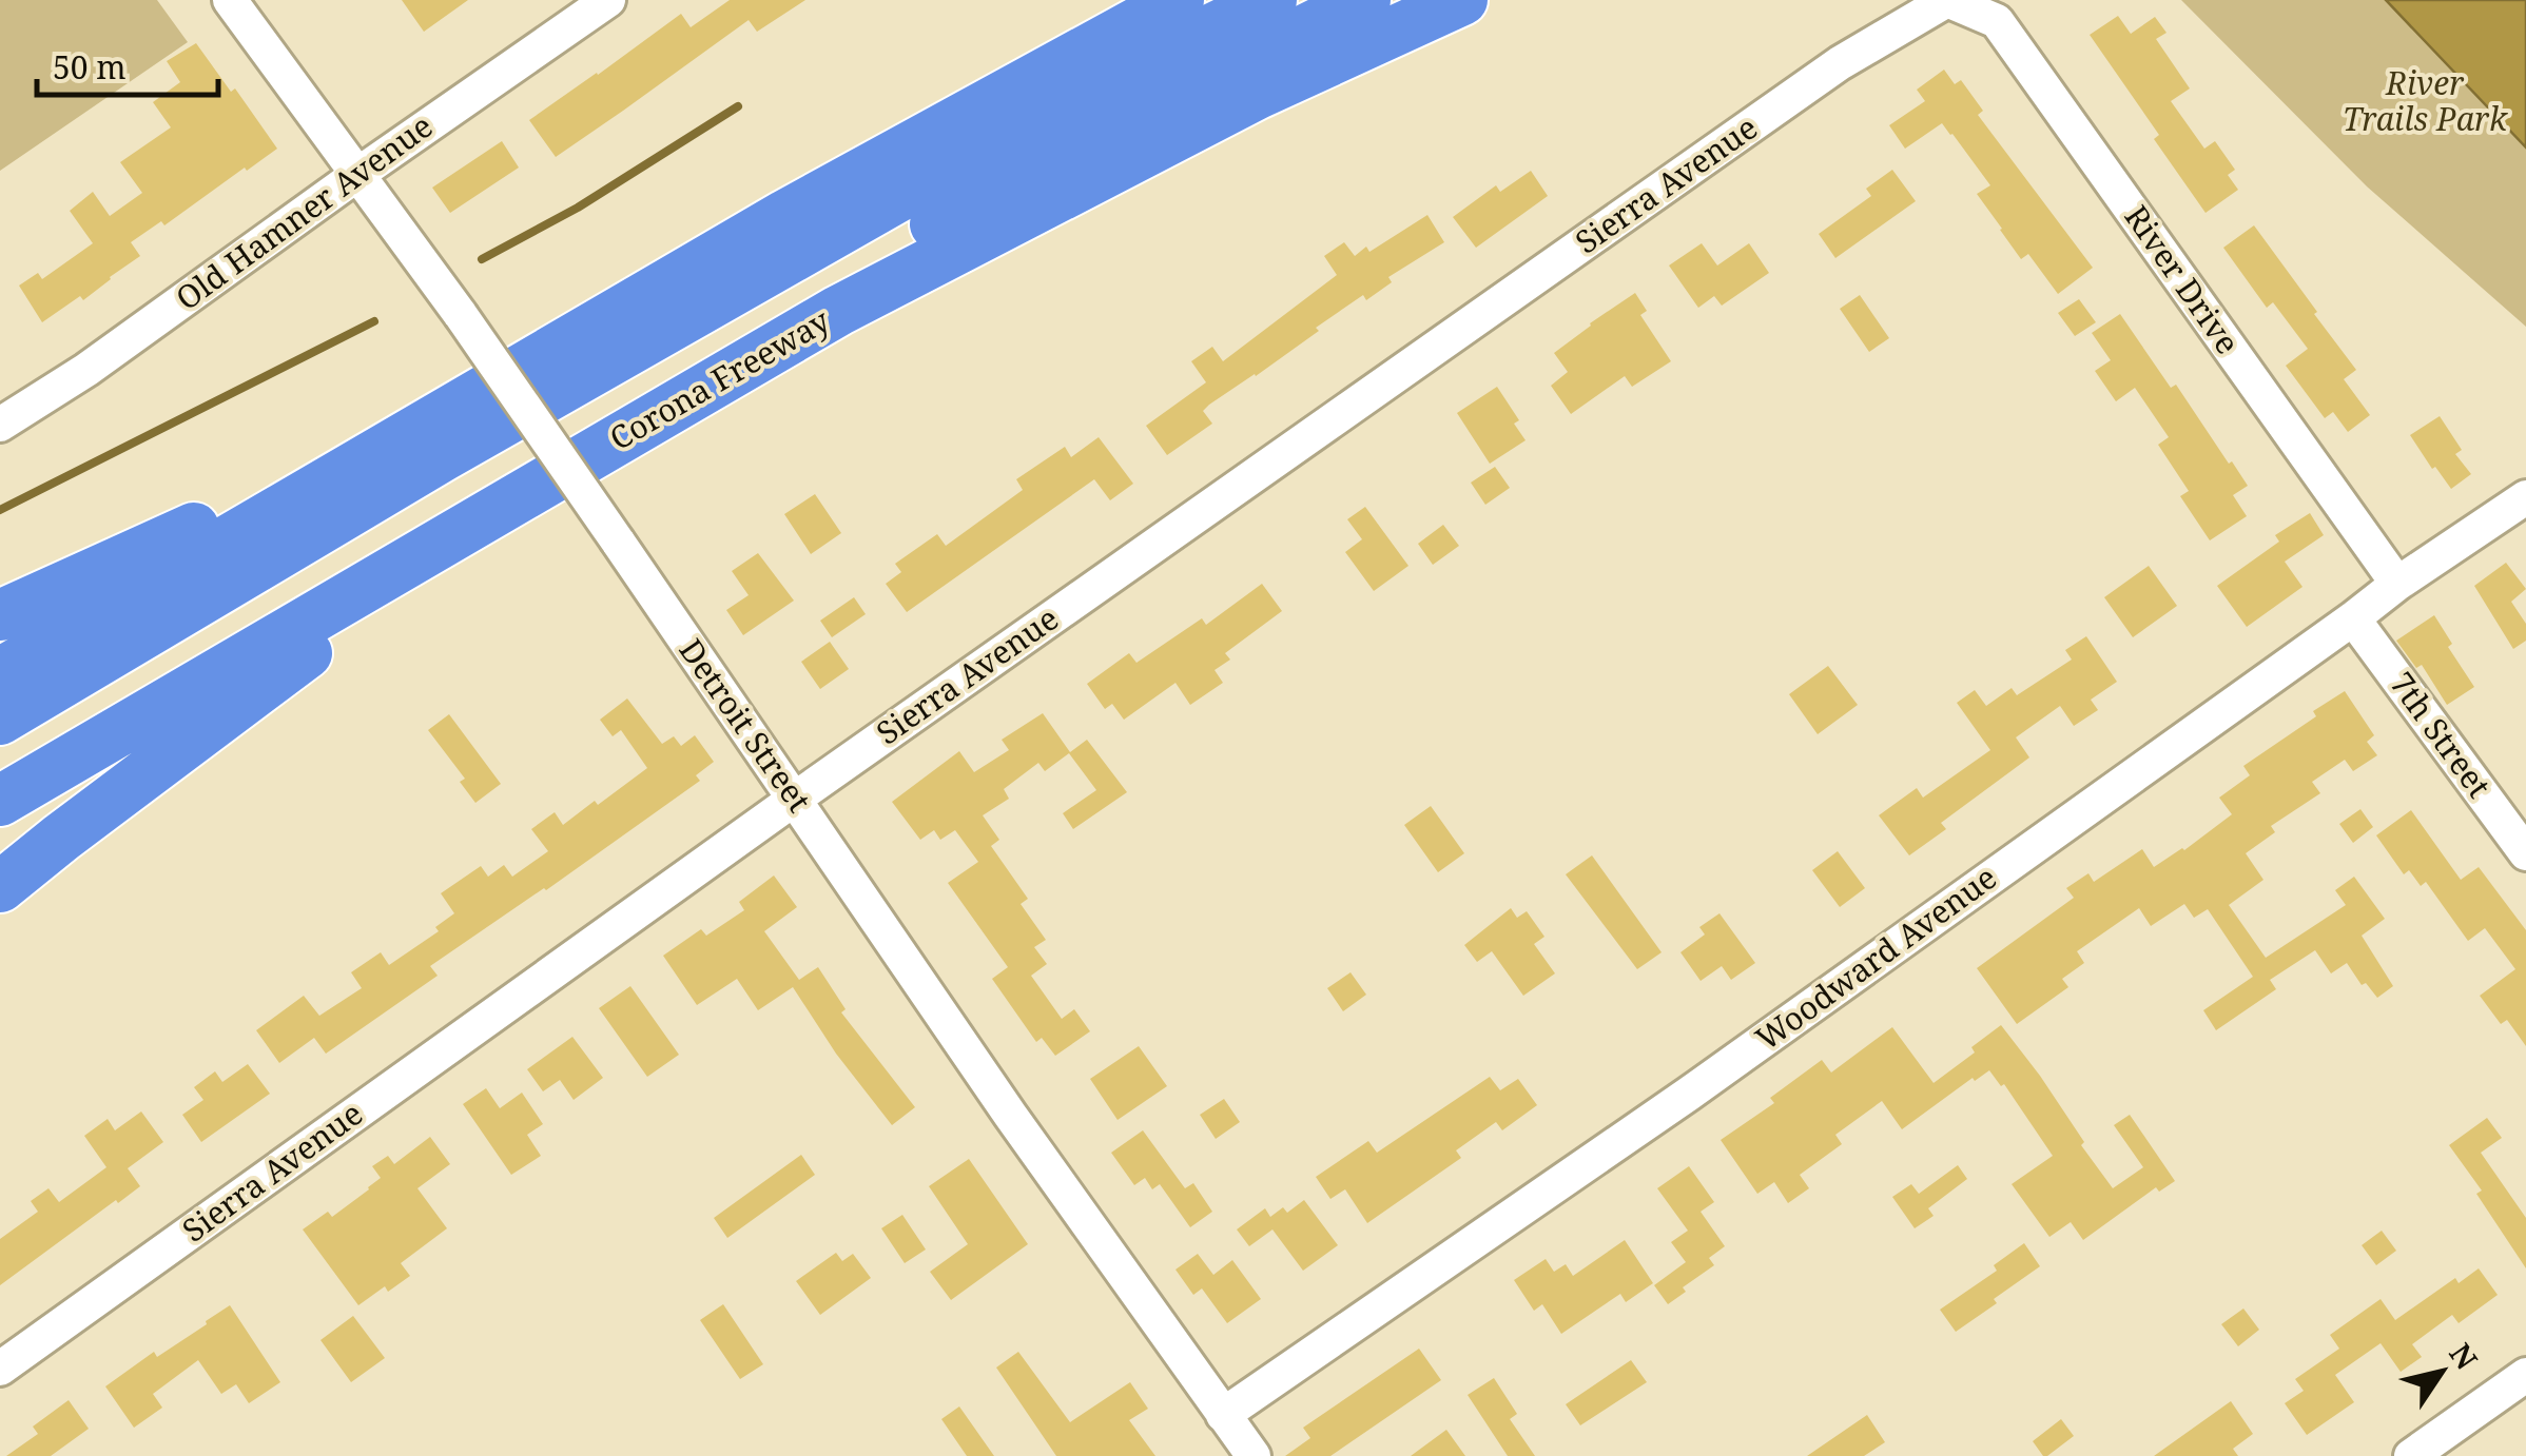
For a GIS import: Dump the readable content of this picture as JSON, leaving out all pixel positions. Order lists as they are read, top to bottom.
{
  "streets": {
    "highway": ["Corona Freeway"],
    "street": [
      "Sierra Avenue",
      "Old Hamner Avenue",
      "River Drive",
      "Detroit Street",
      "7th Street",
      "Woodward Avenue"
    ]
  },
  "crossings": [
    ["Sierra Avenue", "River Drive"],
    ["Sierra Avenue", "Detroit Street"],
    ["Old Hamner Avenue", "Detroit Street"],
    ["River Drive", "Woodward Avenue"],
    ["Detroit Street", "Woodward Avenue"],
    ["7th Street", "Woodward Avenue"]
  ],
  "parks": ["River Trails Park"],
  "scale_bar": "50 m",
  "north": "top right"
}
